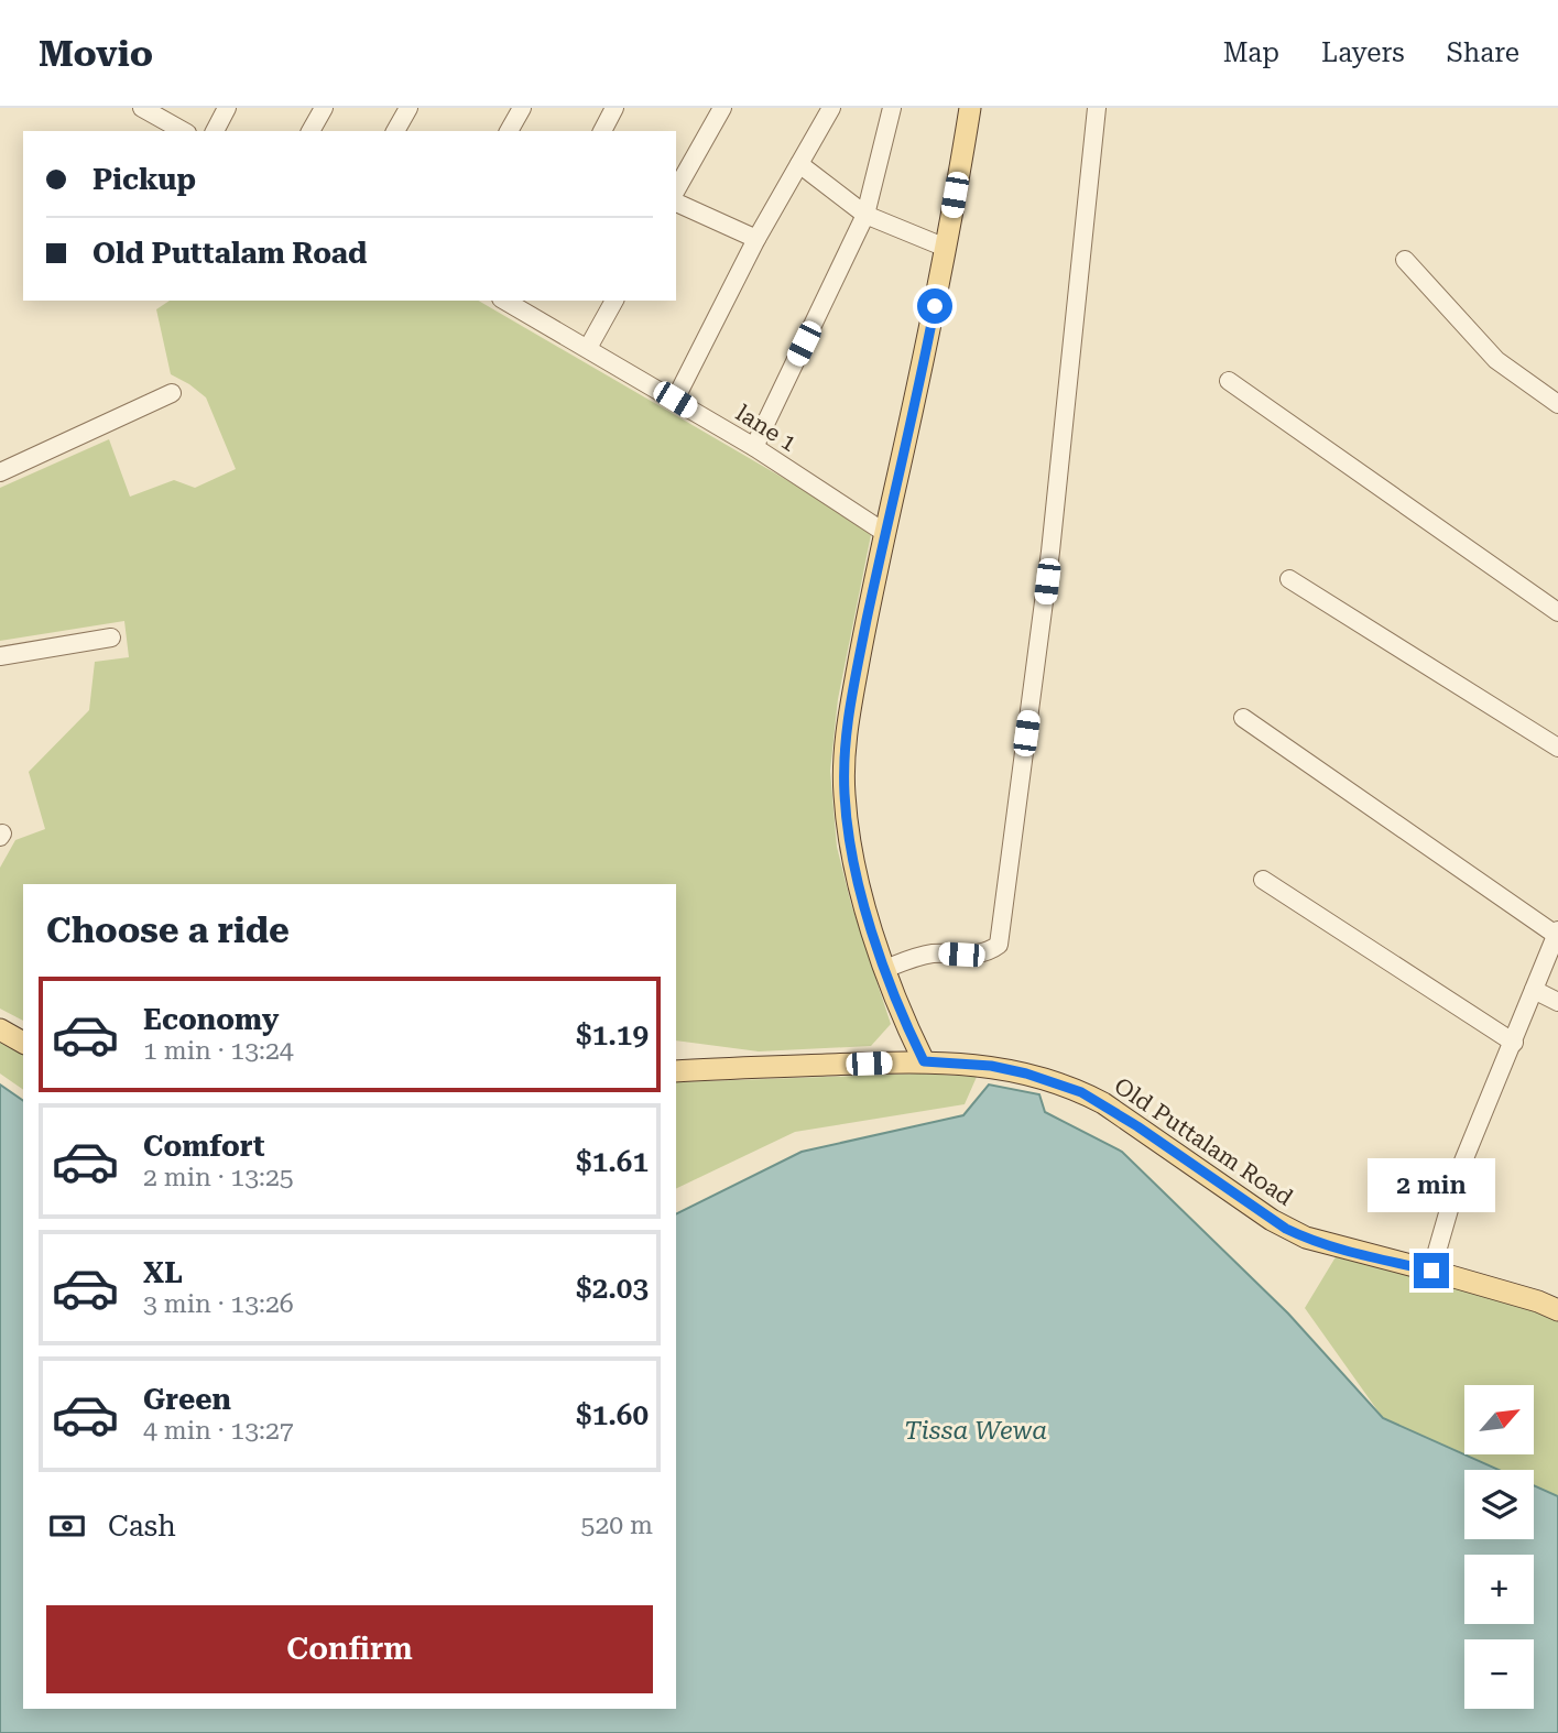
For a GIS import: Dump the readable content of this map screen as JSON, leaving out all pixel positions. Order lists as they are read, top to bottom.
{
  "streets": {
    "main road": ["Old Puttalam Road"],
    "street": ["lane 1"]
  },
  "water": ["Tissa Wewa"],
  "north": "top right",
  "page": {
    "header": "Movio",
    "nav": ["Map", "Layers", "Share"],
    "banner": ["Pickup", "Old Puttalam Road"],
    "heading": "Choose a ride",
    "list": [
      {
        "name": "Economy",
        "note": "1 min · 13:24",
        "value": "$1.19"
      },
      {
        "name": "Comfort",
        "note": "2 min · 13:25",
        "value": "$1.61"
      },
      {
        "name": "XL",
        "note": "3 min · 13:26",
        "value": "$2.03"
      },
      {
        "name": "Green",
        "note": "4 min · 13:27",
        "value": "$1.60"
      }
    ],
    "bubble": "2 min",
    "map_buttons": ["+", "−"],
    "pay": ["Cash", "520 m"],
    "buttons": "Confirm"
  }
}
